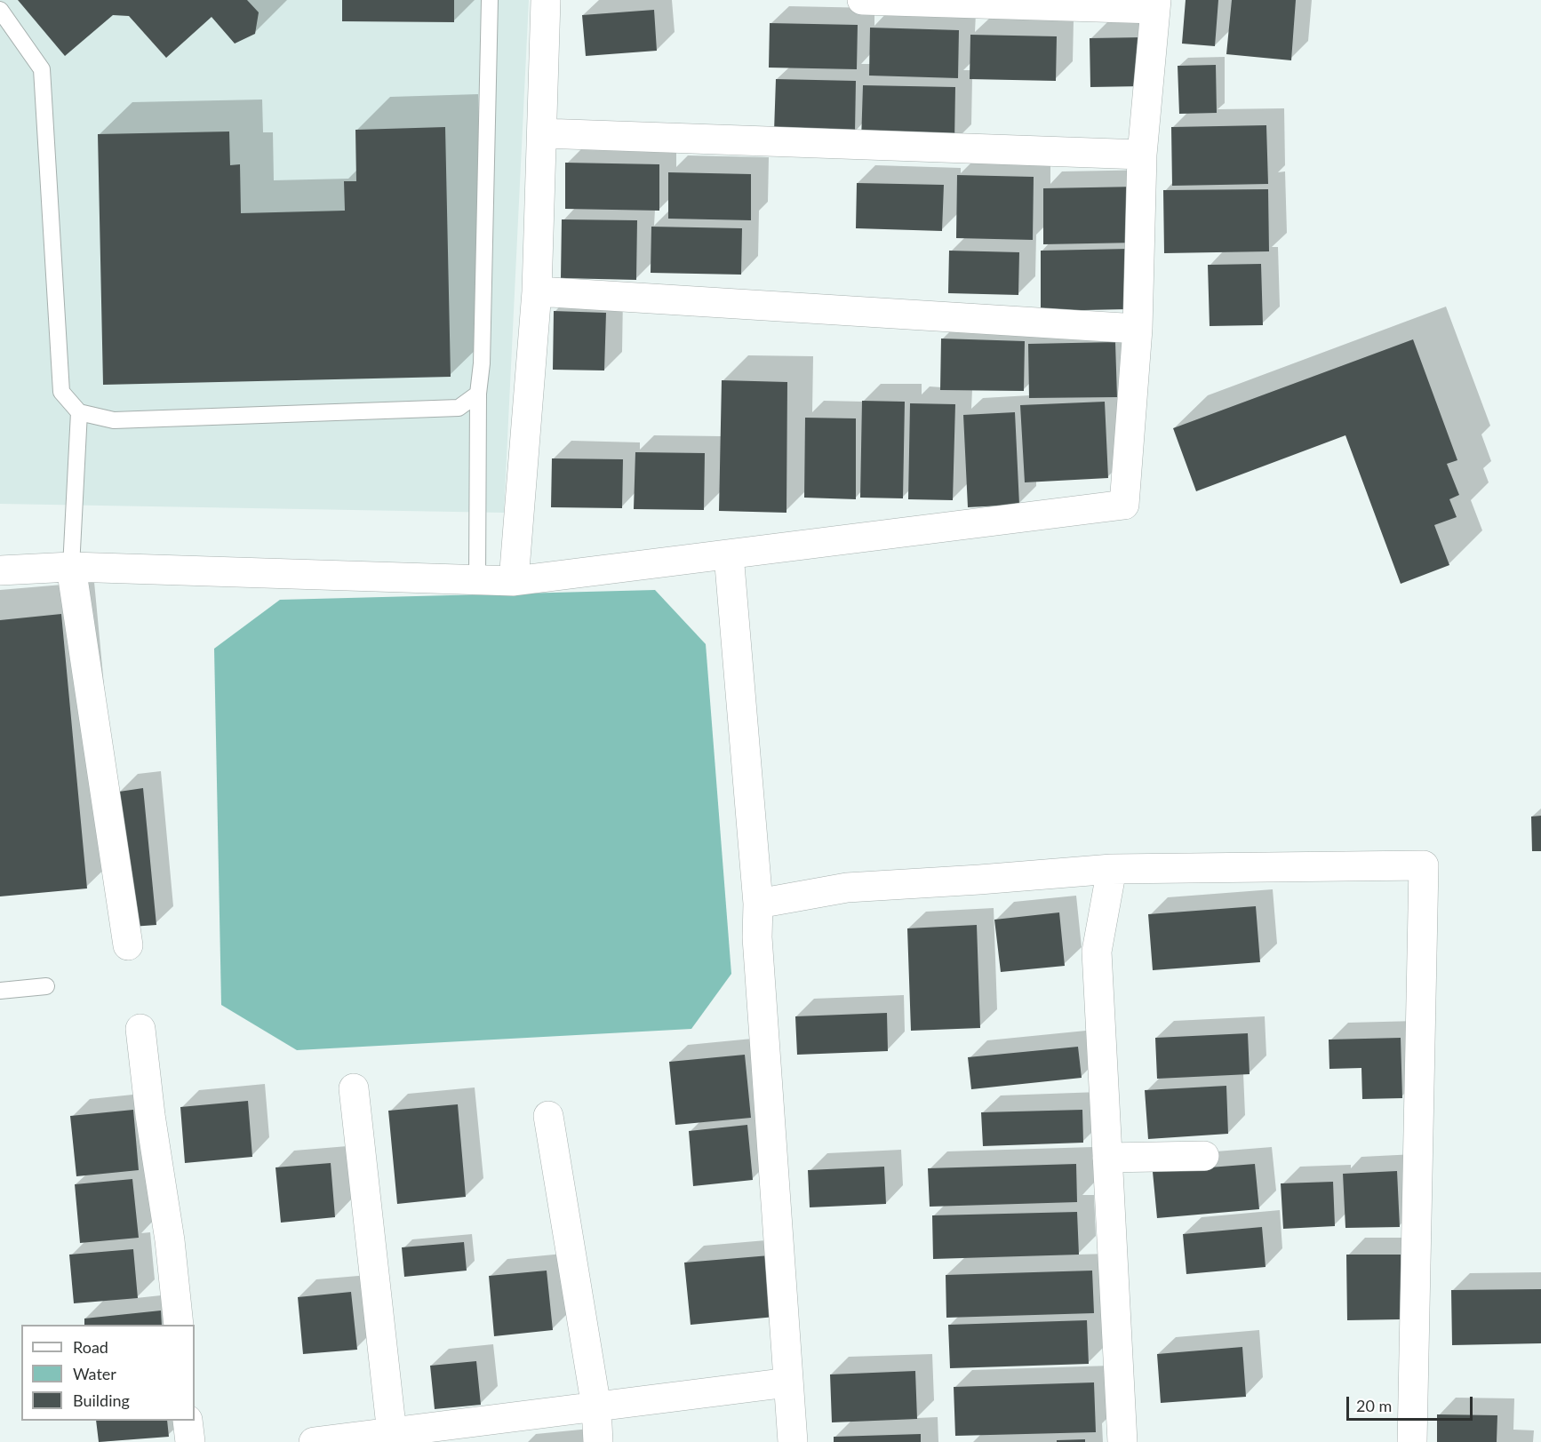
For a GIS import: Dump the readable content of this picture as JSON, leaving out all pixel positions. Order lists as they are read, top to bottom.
{
  "legend": ["Road", "Water", "Building"],
  "scale_bar": "20 m"
}
